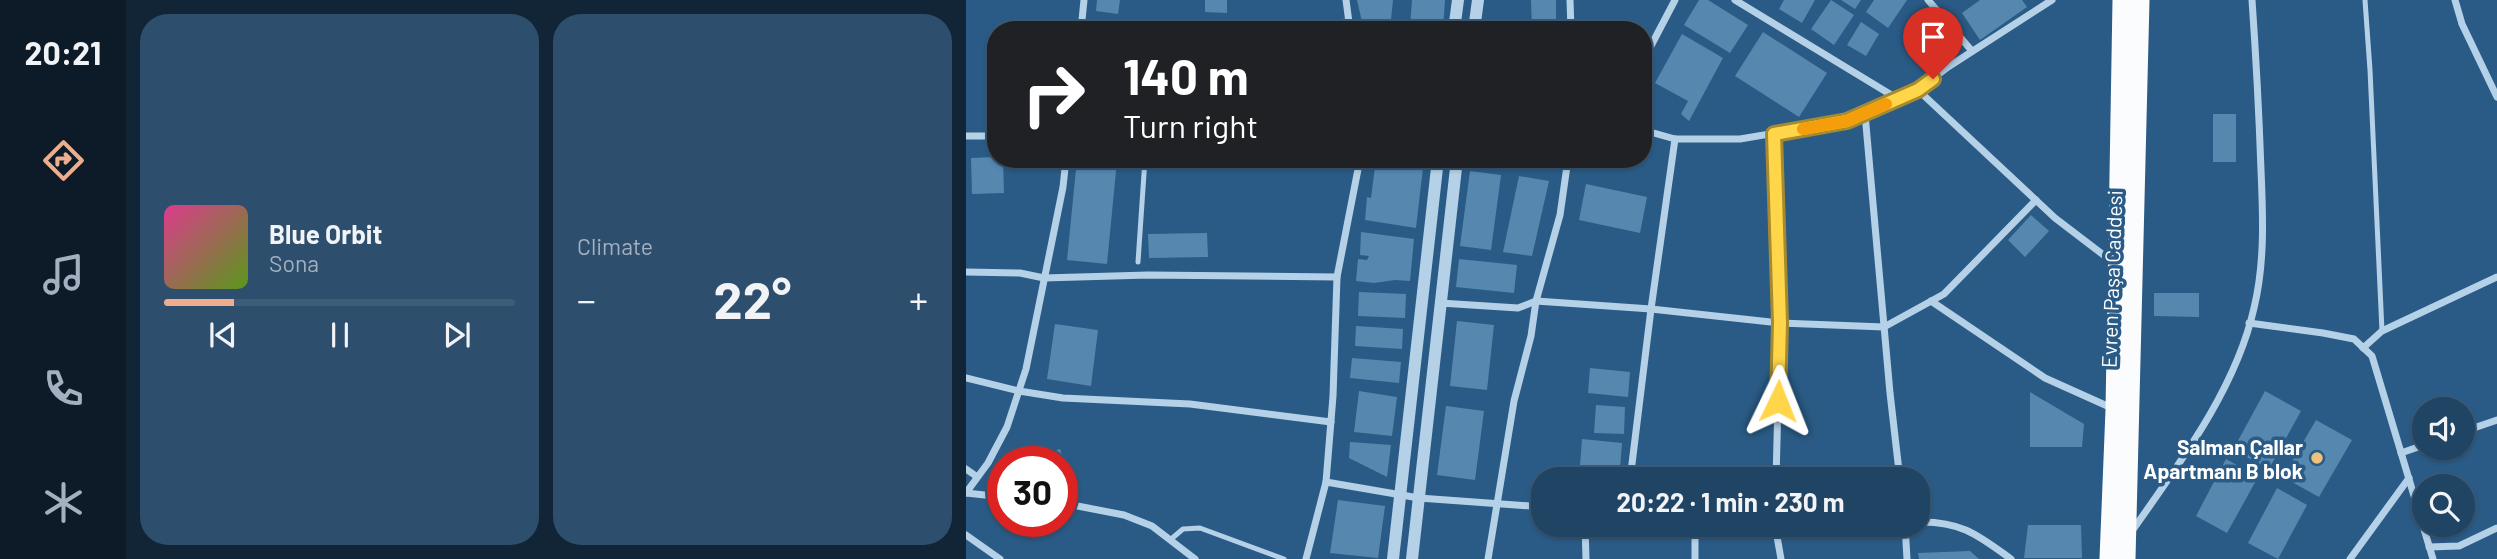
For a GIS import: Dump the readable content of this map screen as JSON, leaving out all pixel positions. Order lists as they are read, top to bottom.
{
  "streets": {
    "highway": ["Evren Paşa Caddesi"]
  },
  "places": ["Salman Çallar Apartmanı B blok"],
  "page": {
    "tabs": "20:21",
    "tile": "Climate",
    "turn": ["140 m", "Turn right"],
    "song": ["Blue Orbit", "Sona"],
    "heat": ["−", "22°", "+"],
    "limit": "30",
    "trip": "20:22 · 1 min · 230 m"
  }
}
